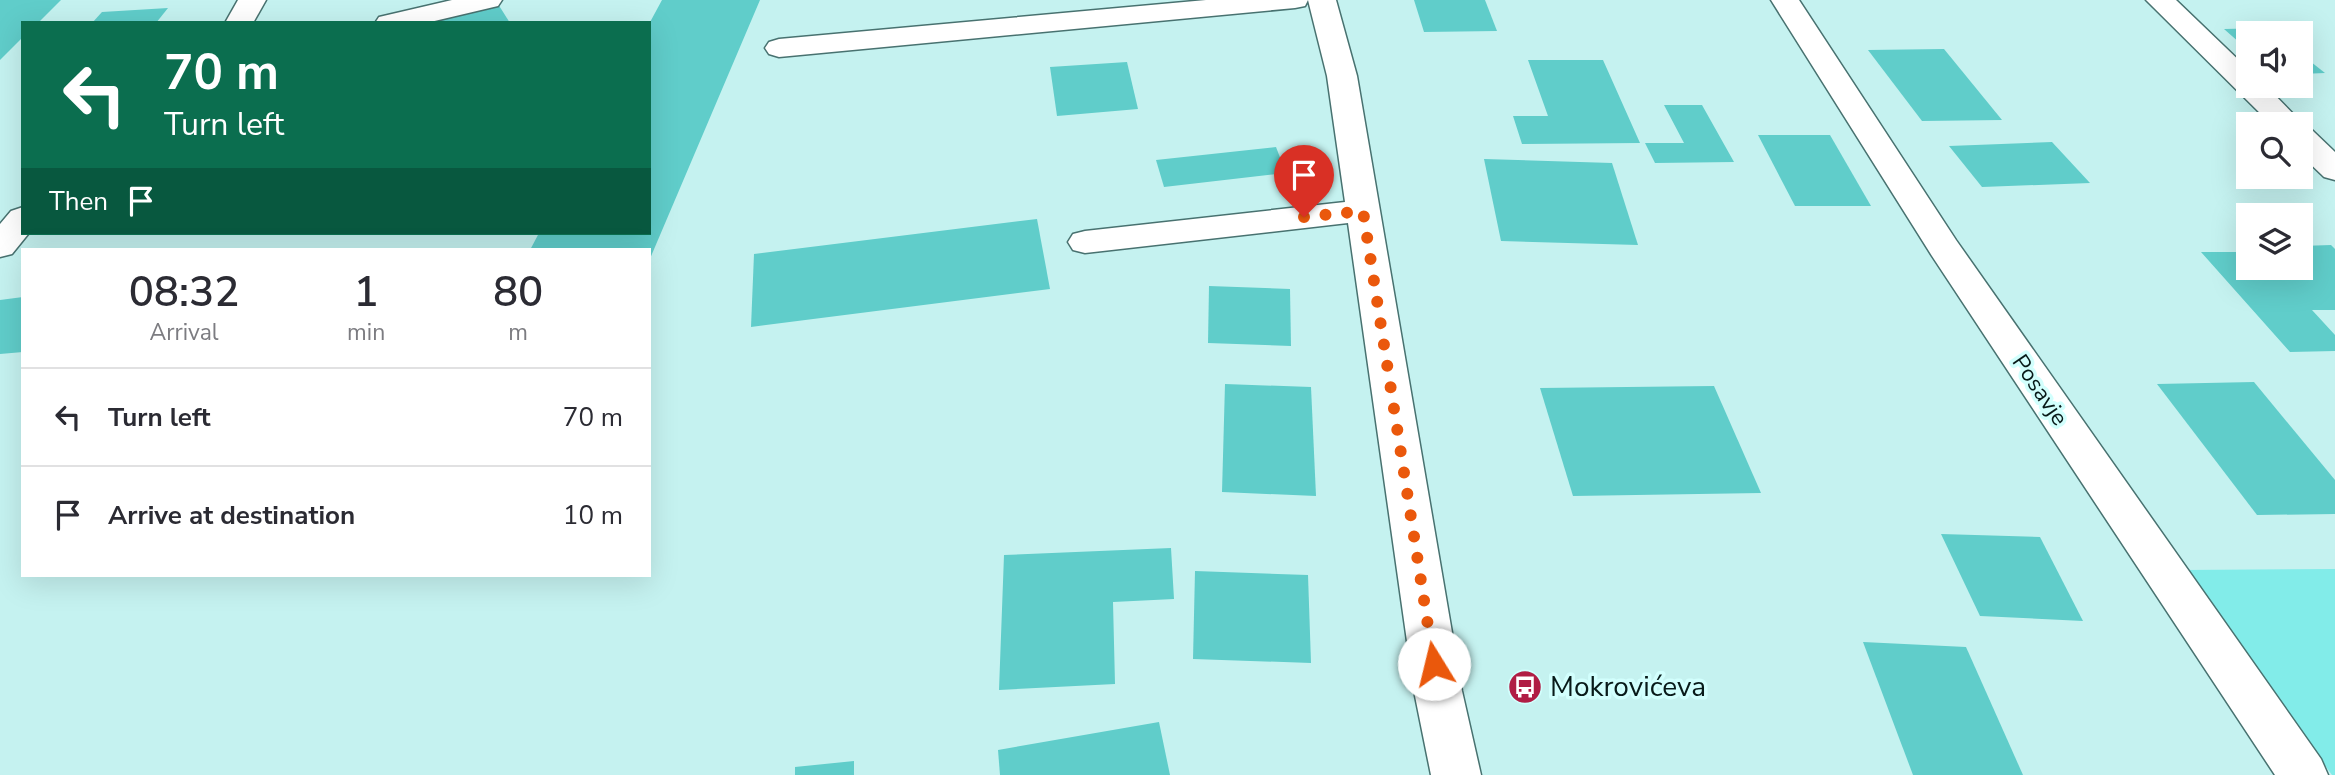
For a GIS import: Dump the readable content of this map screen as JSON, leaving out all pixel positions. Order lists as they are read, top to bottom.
{
  "streets": {
    "street": ["Posavje"]
  },
  "places": {
    "bus stop": ["Mokrovićeva"]
  },
  "page": {
    "turn": ["70 m", "Turn left"],
    "then": "Then",
    "eta": [
      "08:32",
      "Arrival",
      "1",
      "min",
      "80",
      "m"
    ],
    "list": [
      {
        "name": "Turn left",
        "value": "70 m"
      },
      {
        "name": "Arrive at destination",
        "value": "10 m"
      }
    ]
  }
}
